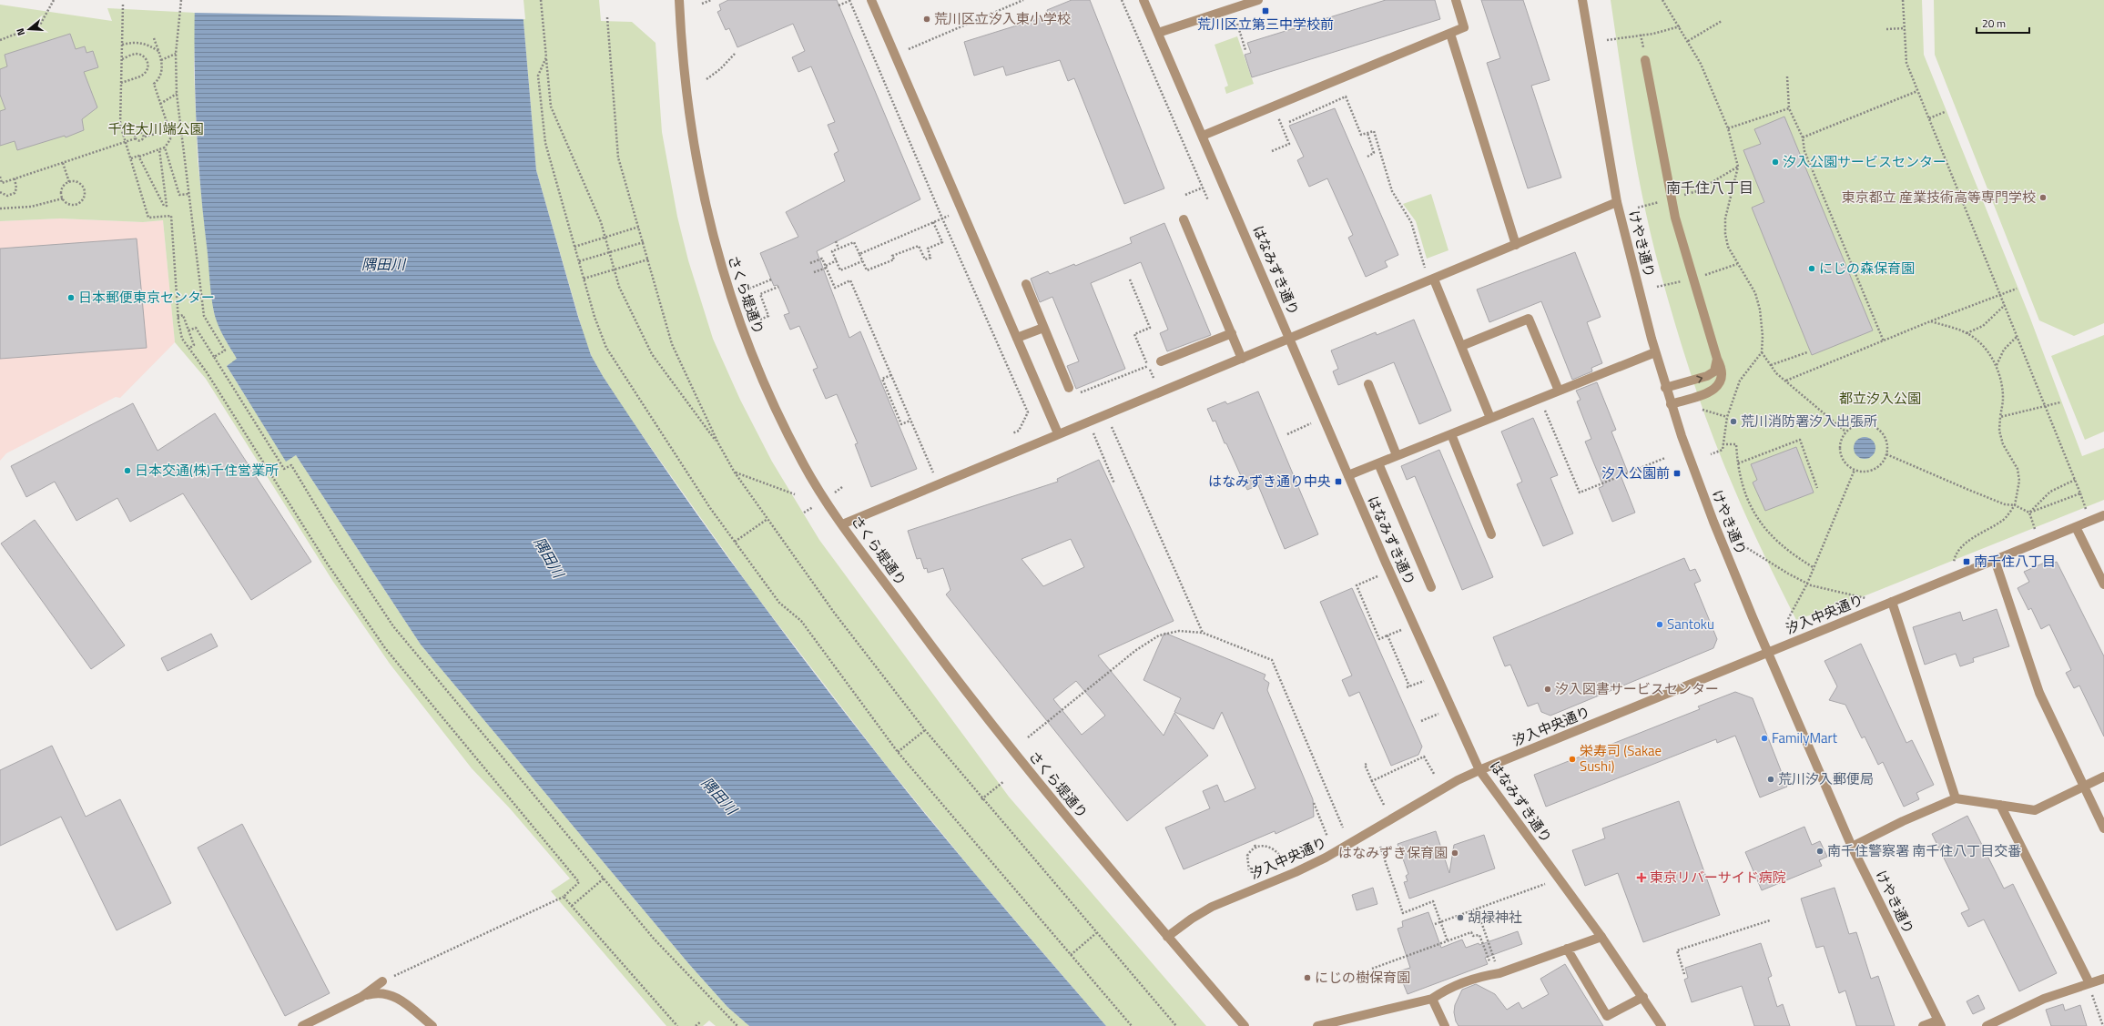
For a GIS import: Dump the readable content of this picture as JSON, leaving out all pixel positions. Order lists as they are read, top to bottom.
{
  "streets": {
    "street": [
      "けやき通り",
      "はなみずき通り",
      "さくら堤通り",
      "汐入中央通り"
    ]
  },
  "crossings": [
    ["けやき通り", "汐入中央通り"],
    ["はなみずき通り", "汐入中央通り"],
    ["さくら堤通り", "汐入中央通り"]
  ],
  "districts": ["南千住八丁目"],
  "water": ["隅田川"],
  "parks": ["千住大川端公園", "都立汐入公園"],
  "places": {
    "transit": [
      "荒川区立第三中学校前",
      "汐入公園前",
      "はなみずき通り中央",
      "南千住八丁目"
    ],
    "other": [
      "荒川区立汐入東小学校",
      "汐入公園サービスセンター",
      "東京都立 産業技術高等専門学校",
      "にじの森保育園",
      "日本郵便東京センター",
      "荒川消防署汐入出張所",
      "日本交通(株)千住営業所",
      "Santoku",
      "汐入図書サービスセンター",
      "FamilyMart",
      "栄寿司 (Sakae Sushi)",
      "荒川汐入郵便局",
      "南千住警察署 南千住八丁目交番",
      "はなみずき保育園",
      "胡禄神社",
      "にじの樹保育園"
    ],
    "health": ["東京リバーサイド病院"]
  },
  "scale_bar": "20 m",
  "north": "left"
}
